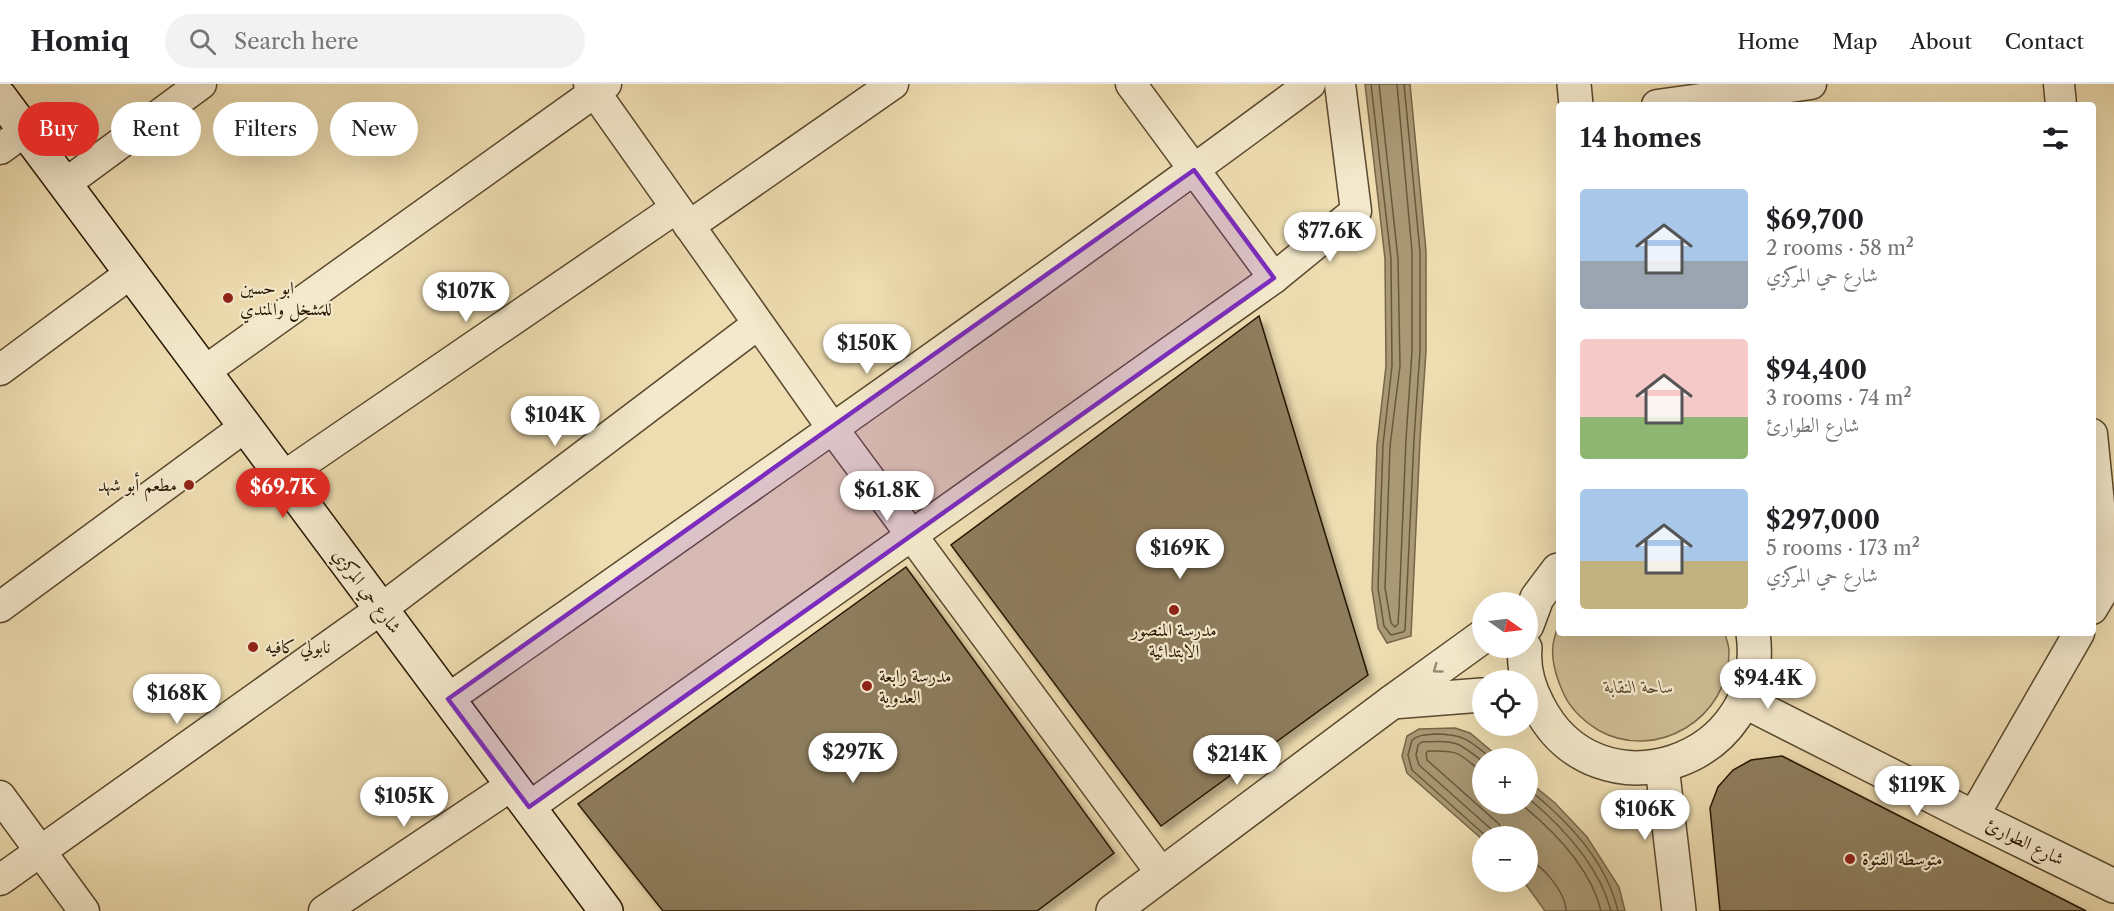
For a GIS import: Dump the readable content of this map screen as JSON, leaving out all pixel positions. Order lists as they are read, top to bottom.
{
  "streets": {
    "street": ["شارع حي المركزي", "شارع الطوارئ"]
  },
  "parks": ["ساحة النقابة"],
  "places": [
    "ابو حسين للمشخل والمندي",
    "مطعم أبو شهد",
    "مدرسة المنصور الابتدائية",
    "نابولي كافيه",
    "مدرسة رابعة العدوية",
    "متوسطة الفتوة"
  ],
  "north": "right",
  "page": {
    "header": "Homiq",
    "search": "Search here",
    "nav": [
      "Home",
      "Map",
      "About",
      "Contact"
    ],
    "chip": [
      "Buy",
      "Rent",
      "Filters",
      "New"
    ],
    "heading": "14 homes",
    "list": [
      {
        "name": "$69,700",
        "note": "2 rooms · 58 m² · شارع حي المركزي"
      },
      {
        "name": "$94,400",
        "note": "3 rooms · 74 m² · شارع الطوارئ"
      },
      {
        "name": "$297,000",
        "note": "5 rooms · 173 m² · شارع حي المركزي"
      }
    ],
    "price": [
      "$77.6K",
      "$107K",
      "$150K",
      "$104K",
      "$69.7K",
      "$61.8K",
      "$169K",
      "$94.4K",
      "$168K",
      "$297K",
      "$214K",
      "$119K",
      "$105K",
      "$106K"
    ],
    "map_buttons": ["+", "−"]
  }
}
